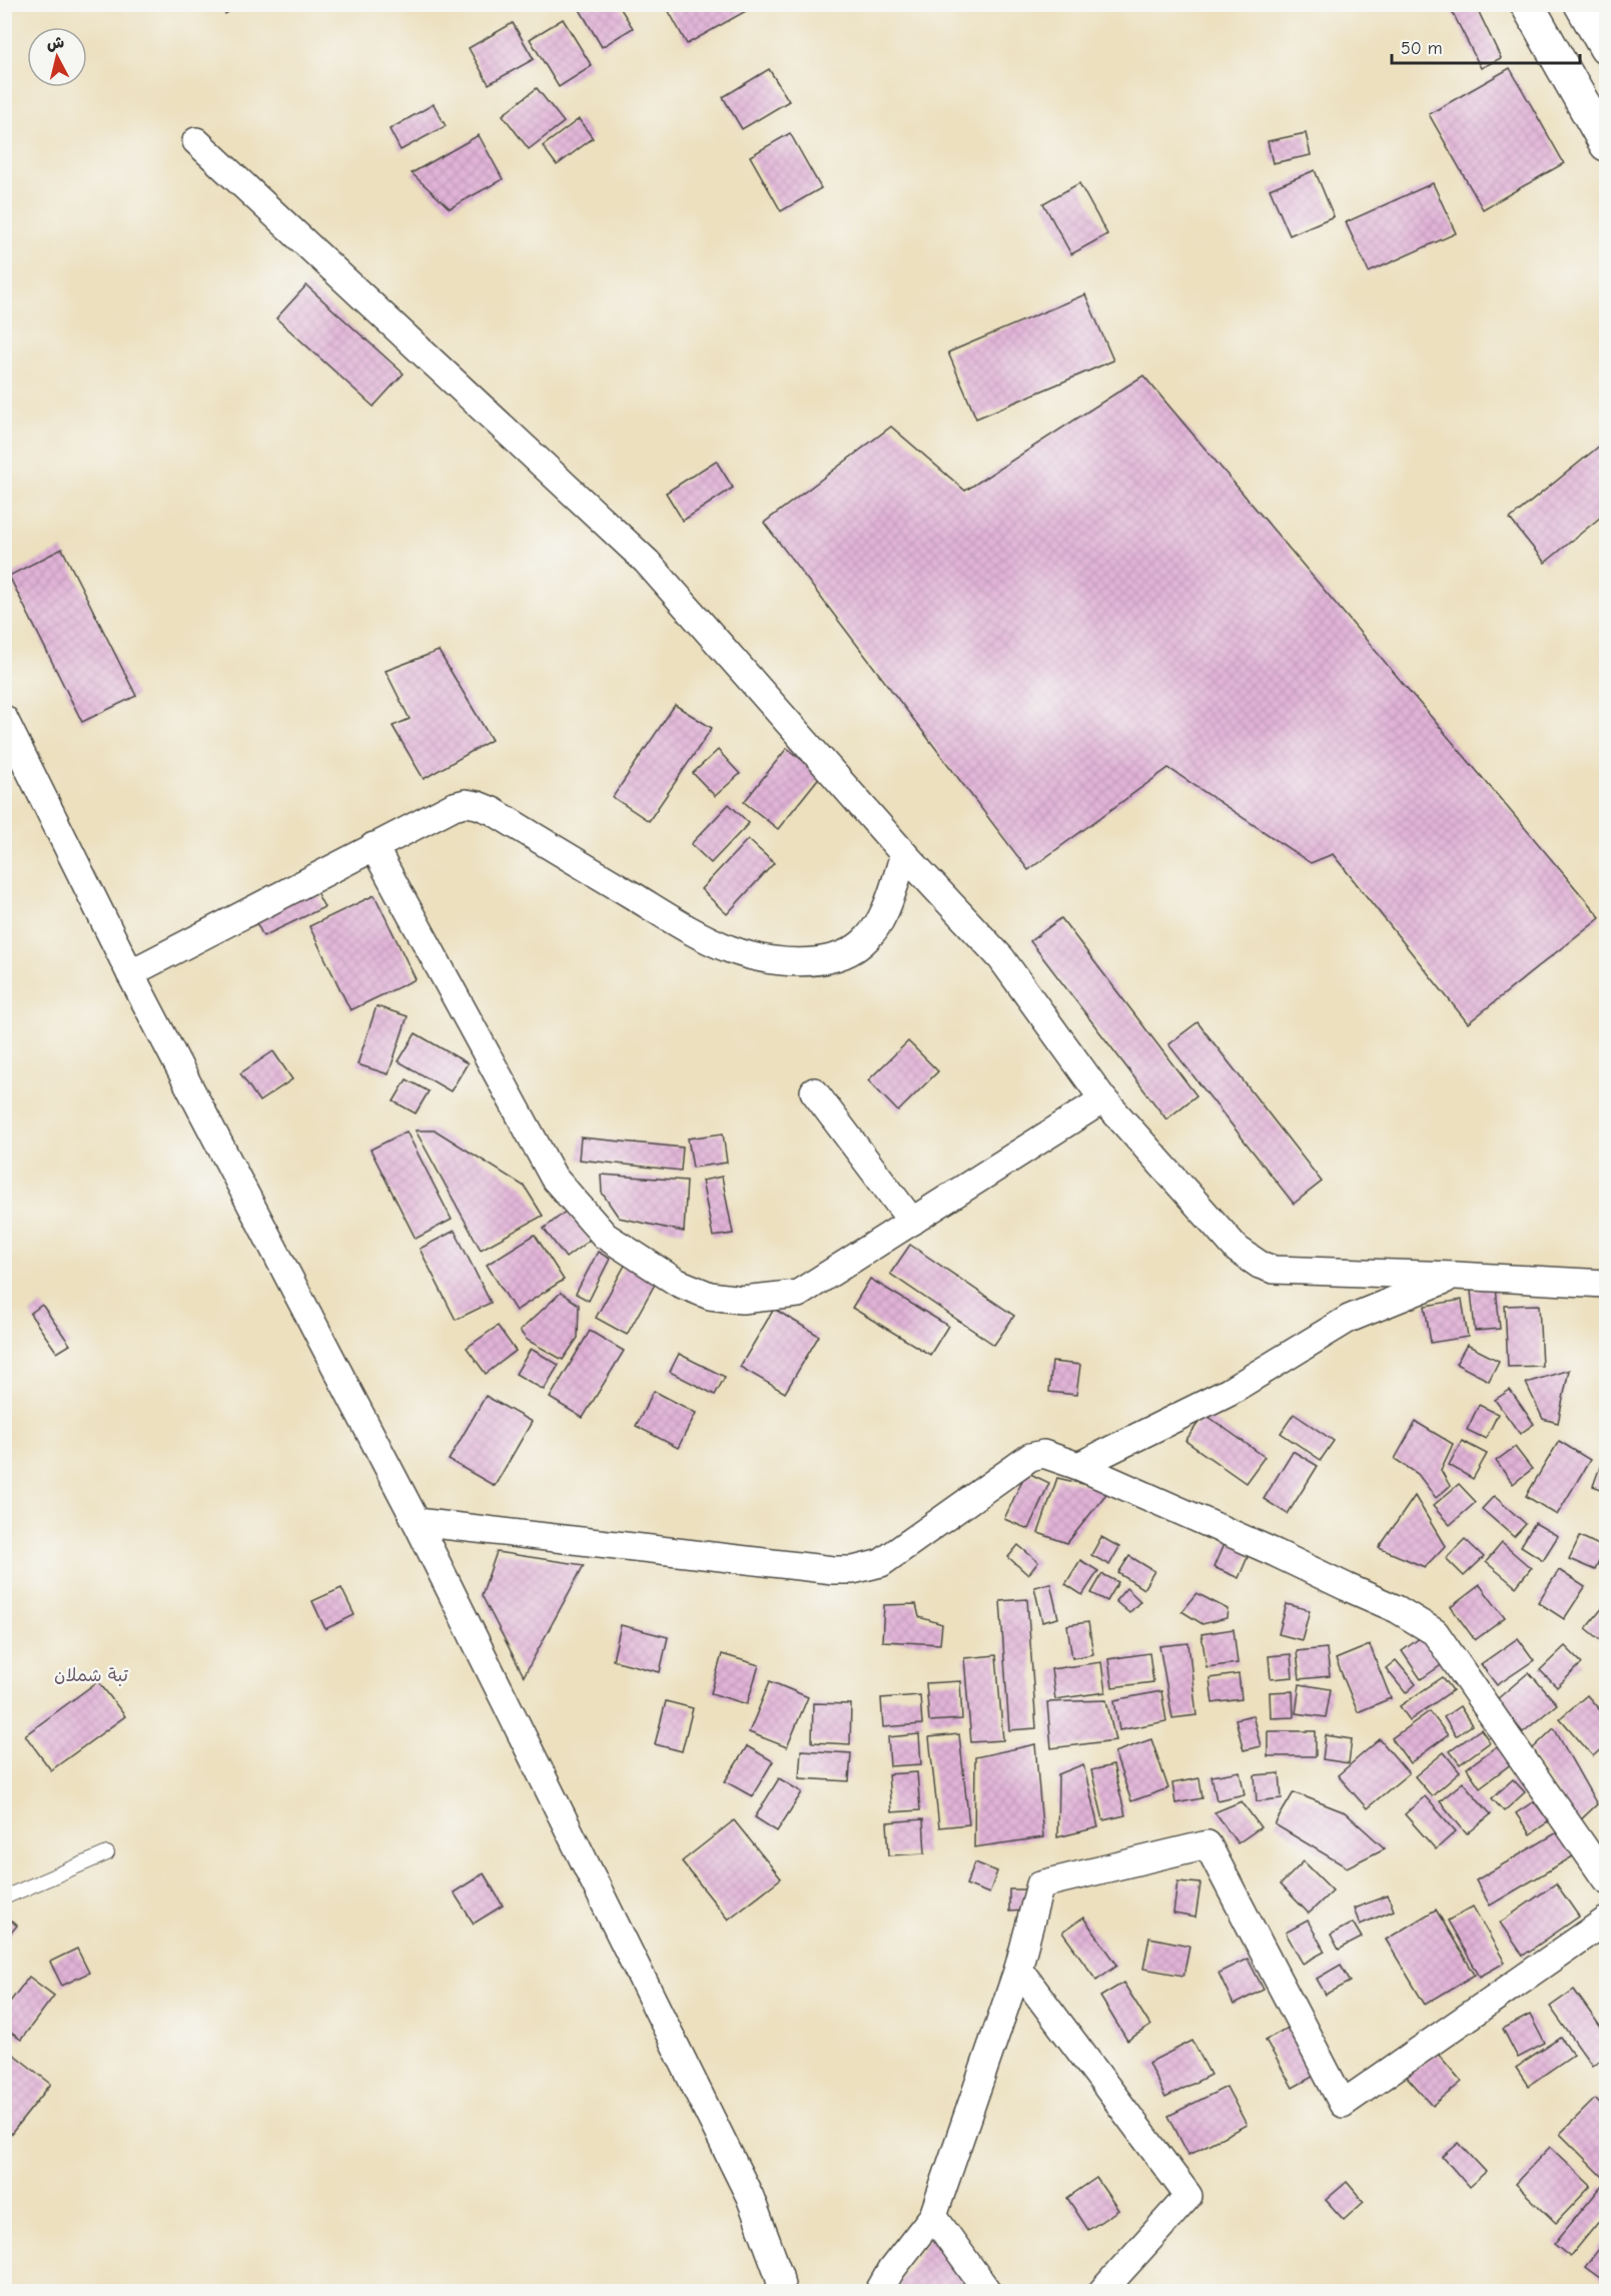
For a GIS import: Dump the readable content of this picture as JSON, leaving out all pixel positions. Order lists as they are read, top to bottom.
{
  "districts": ["تبة شملان"],
  "scale_bar": "50 m",
  "north": "top"
}
